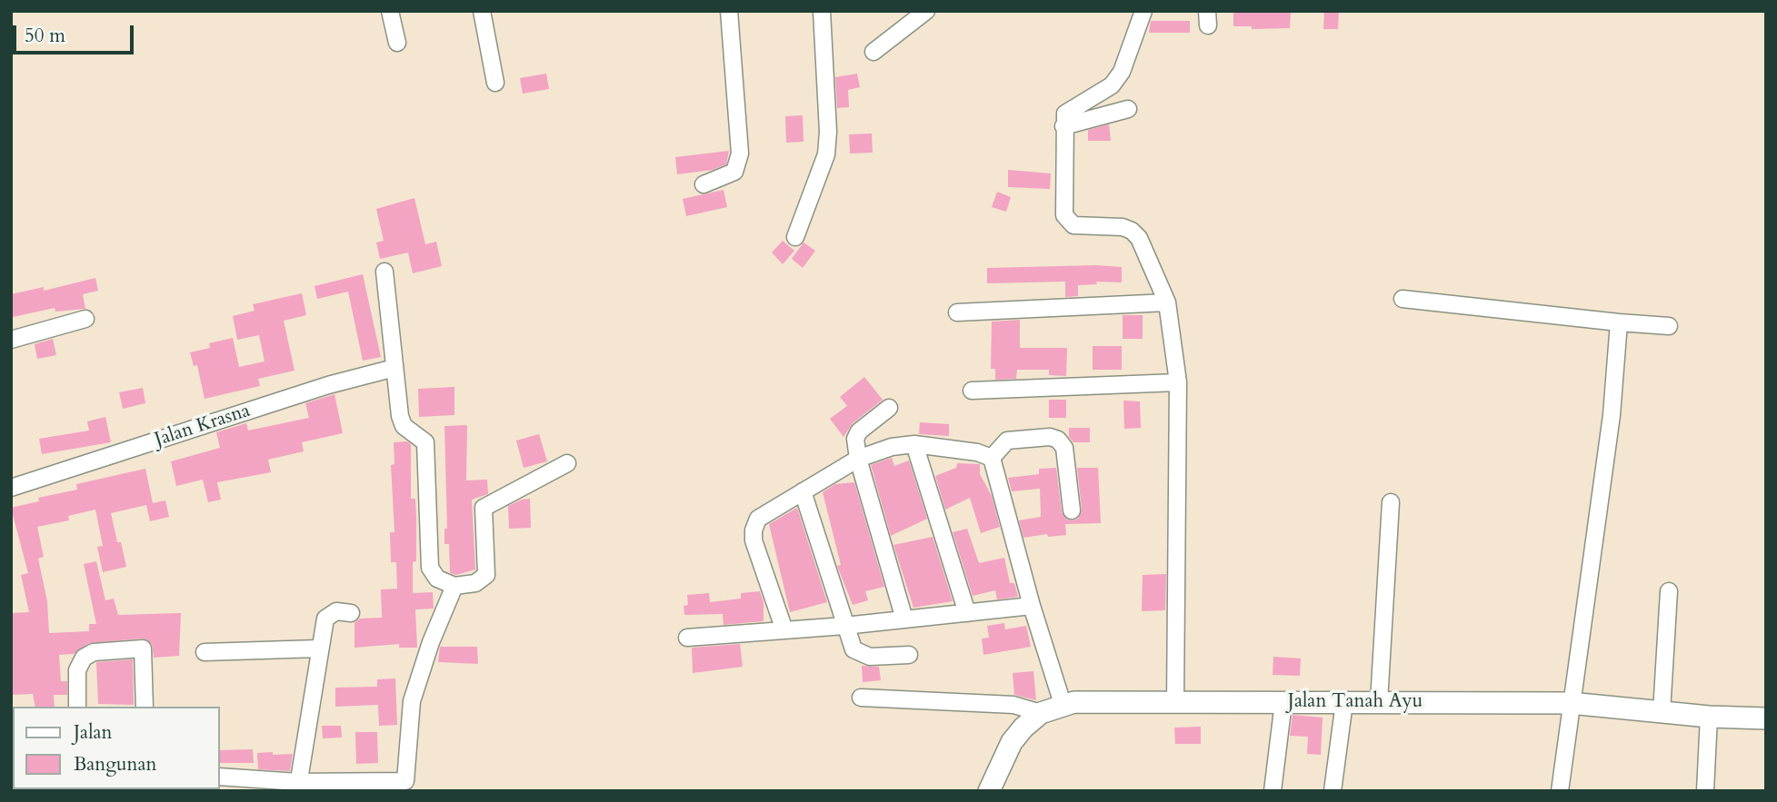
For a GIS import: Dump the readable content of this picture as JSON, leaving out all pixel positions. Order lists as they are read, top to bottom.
{
  "streets": {
    "street": ["Jalan Krasna", "Jalan Tanah Ayu"]
  },
  "legend": ["Jalan", "Bangunan"],
  "scale_bar": "50 m"
}
